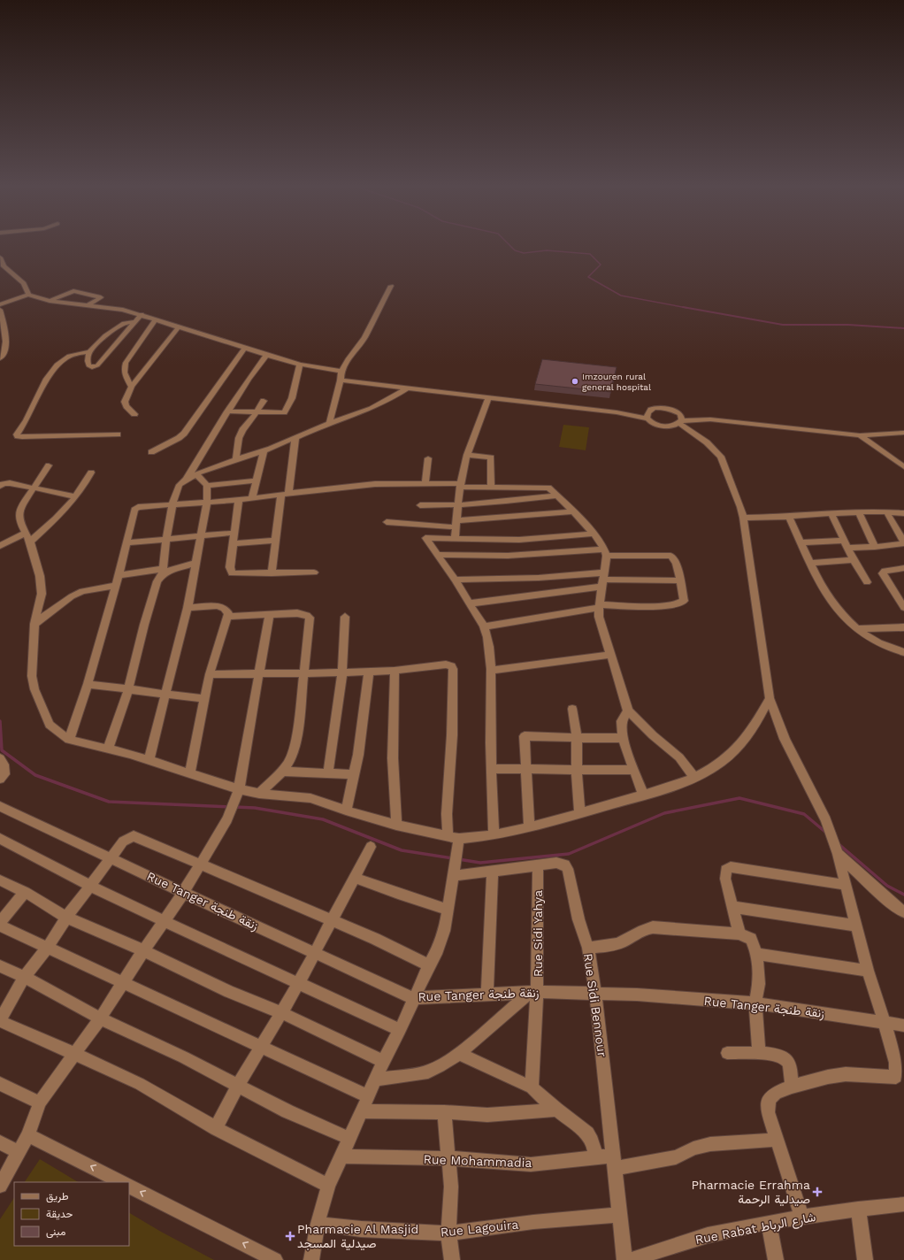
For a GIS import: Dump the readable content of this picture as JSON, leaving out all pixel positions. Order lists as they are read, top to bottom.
{
  "streets": {
    "street": [
      "Rue Tanger زنقة طنجة",
      "Rue Sidi Yahya",
      "Rue Sidi Bennour",
      "Rue Mohammadia",
      "Rue Lagouira",
      "Rue Rabat شارع الرباط"
    ]
  },
  "crossings": [
    ["Rue Tanger زنقة طنجة", "Rue Sidi Yahya"],
    ["Rue Tanger زنقة طنجة", "Rue Sidi Bennour"],
    ["Rue Sidi Yahya", "Rue Sidi Bennour"],
    ["Rue Sidi Bennour", "Rue Mohammadia"],
    ["Rue Sidi Bennour", "Rue Lagouira"]
  ],
  "places": {
    "other": ["Imzouren rural general hospital"],
    "health": ["Pharmacie Errahma صيدلية الرحمة", "Pharmacie Al Masjid صيدلية المسجد"]
  },
  "legend": ["طريق", "حديقة", "مبنى"]
}
